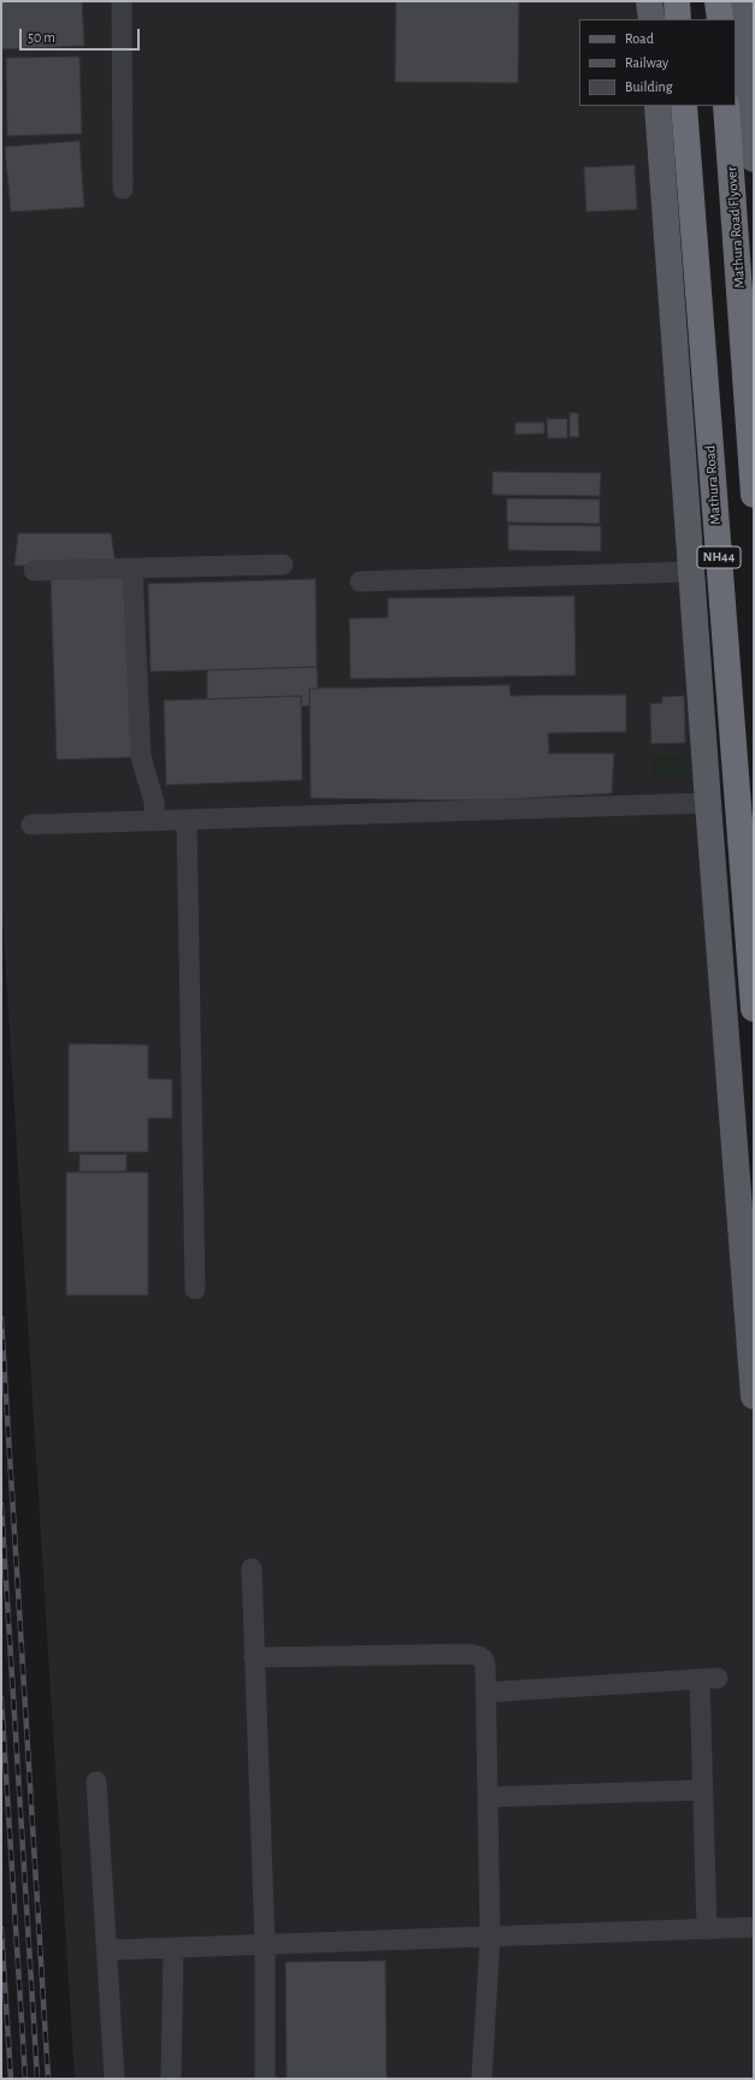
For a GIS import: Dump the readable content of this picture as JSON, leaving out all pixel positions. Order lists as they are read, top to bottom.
{
  "streets": {
    "highway": ["Mathura Road Flyover", "Mathura Road", "NH44"]
  },
  "legend": ["Road", "Railway", "Building"],
  "scale_bar": "50 m"
}
